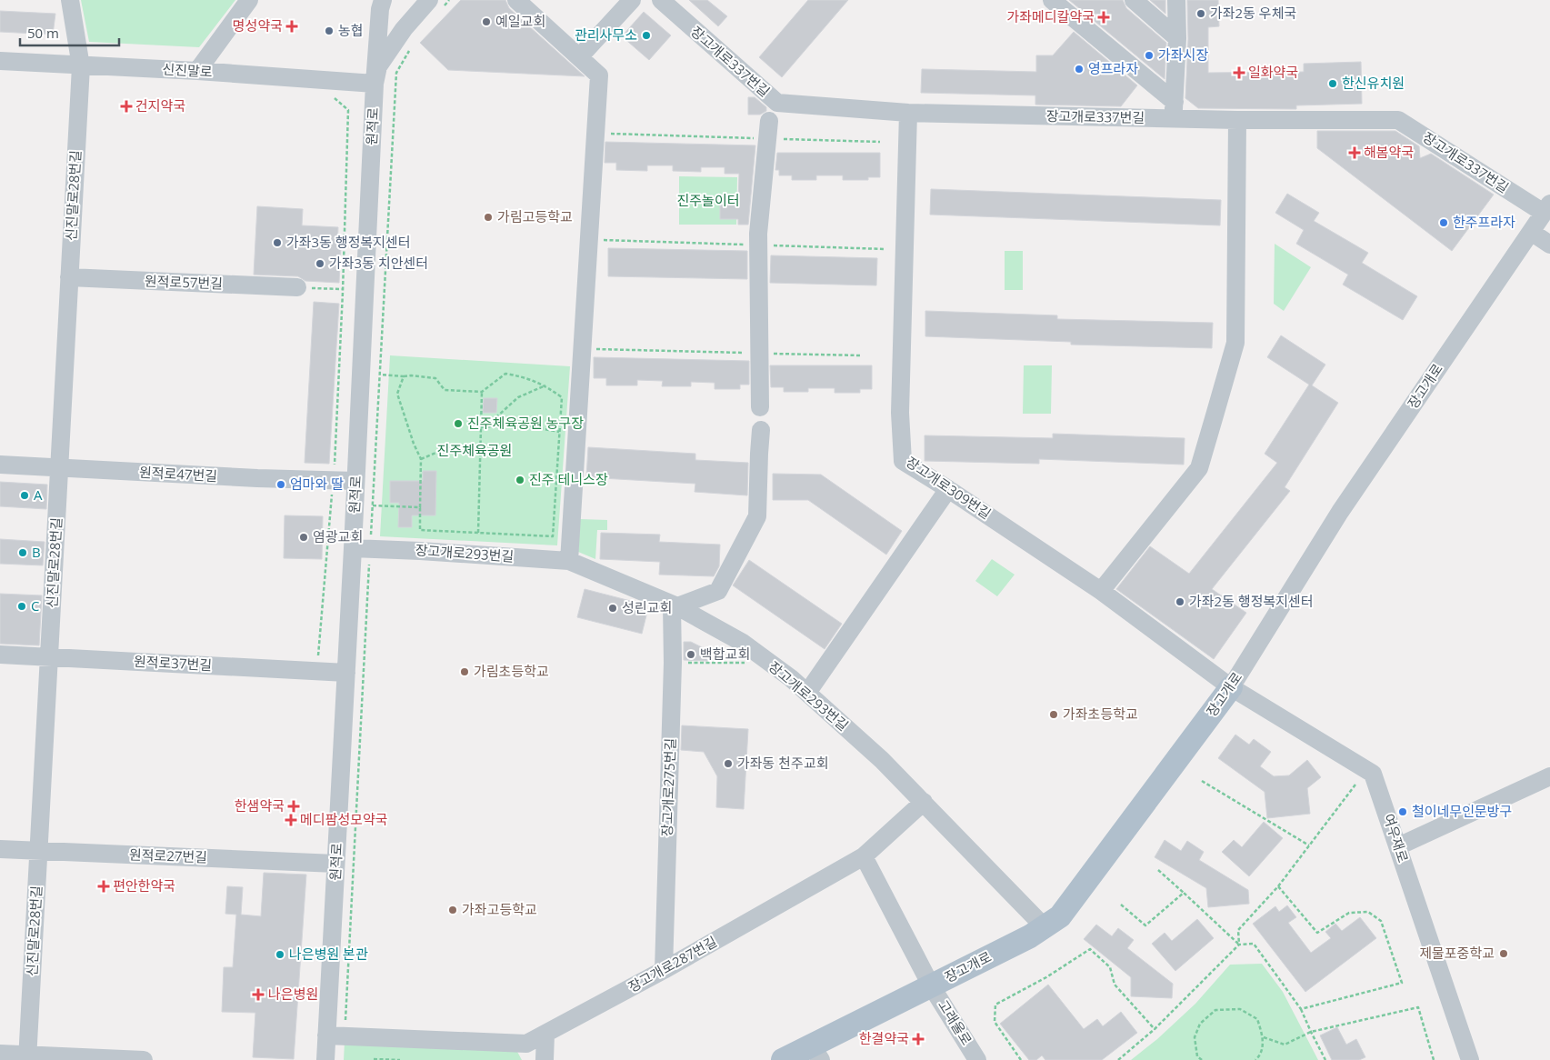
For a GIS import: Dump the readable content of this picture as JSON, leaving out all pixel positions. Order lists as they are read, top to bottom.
{
  "streets": {
    "main road": ["장고개로"],
    "street": [
      "장고개로337번길",
      "신진말로",
      "원적로",
      "신진말로28번길",
      "원적로57번길",
      "원적로47번길",
      "장고개로309번길",
      "장고개로293번길",
      "원적로37번길",
      "장고개로275번길",
      "여우재로",
      "원적로27번길",
      "장고개로287번길",
      "고래울로"
    ]
  },
  "crossings": [
    ["장고개로337번길", "장고개로"],
    ["장고개로337번길", "장고개로309번길"],
    ["신진말로", "원적로"],
    ["신진말로", "신진말로28번길"],
    ["원적로", "원적로47번길"],
    ["원적로", "장고개로293번길"],
    ["원적로", "원적로37번길"],
    ["원적로", "원적로27번길"],
    ["원적로", "장고개로287번길"],
    ["신진말로28번길", "원적로57번길"],
    ["신진말로28번길", "원적로47번길"],
    ["신진말로28번길", "원적로37번길"],
    ["신진말로28번길", "원적로27번길"],
    ["장고개로", "장고개로309번길"],
    ["장고개로", "장고개로293번길"],
    ["장고개로", "여우재로"],
    ["장고개로", "고래울로"],
    ["장고개로309번길", "여우재로"],
    ["장고개로293번길", "장고개로275번길"],
    ["장고개로293번길", "장고개로287번길"],
    ["장고개로275번길", "장고개로287번길"]
  ],
  "parks": ["진주놀이터", "진주체육공원"],
  "places": {
    "other": [
      "가좌2동 우체국",
      "예일교회",
      "농협",
      "관리사무소",
      "가좌시장",
      "영프라자",
      "한신유치원",
      "가림고등학교",
      "한주프라자",
      "가좌3동 행정복지센터",
      "가좌3동 치안센터",
      "진주체육공원 농구장",
      "진주 테니스장",
      "엄마와 딸",
      "A",
      "염광교회",
      "B",
      "가좌2동 행정복지센터",
      "C",
      "성린교회",
      "백합교회",
      "가림초등학교",
      "가좌초등학교",
      "가좌동 천주교회",
      "철이네무인문방구",
      "가좌고등학교",
      "제물포중학교",
      "나은병원 본관"
    ],
    "health": [
      "가좌메디칼약국",
      "명성약국",
      "일화약국",
      "건지약국",
      "해봄약국",
      "한샘약국",
      "메디팜성모약국",
      "편안한약국",
      "나은병원",
      "한결약국"
    ]
  },
  "scale_bar": "50 m"
}
